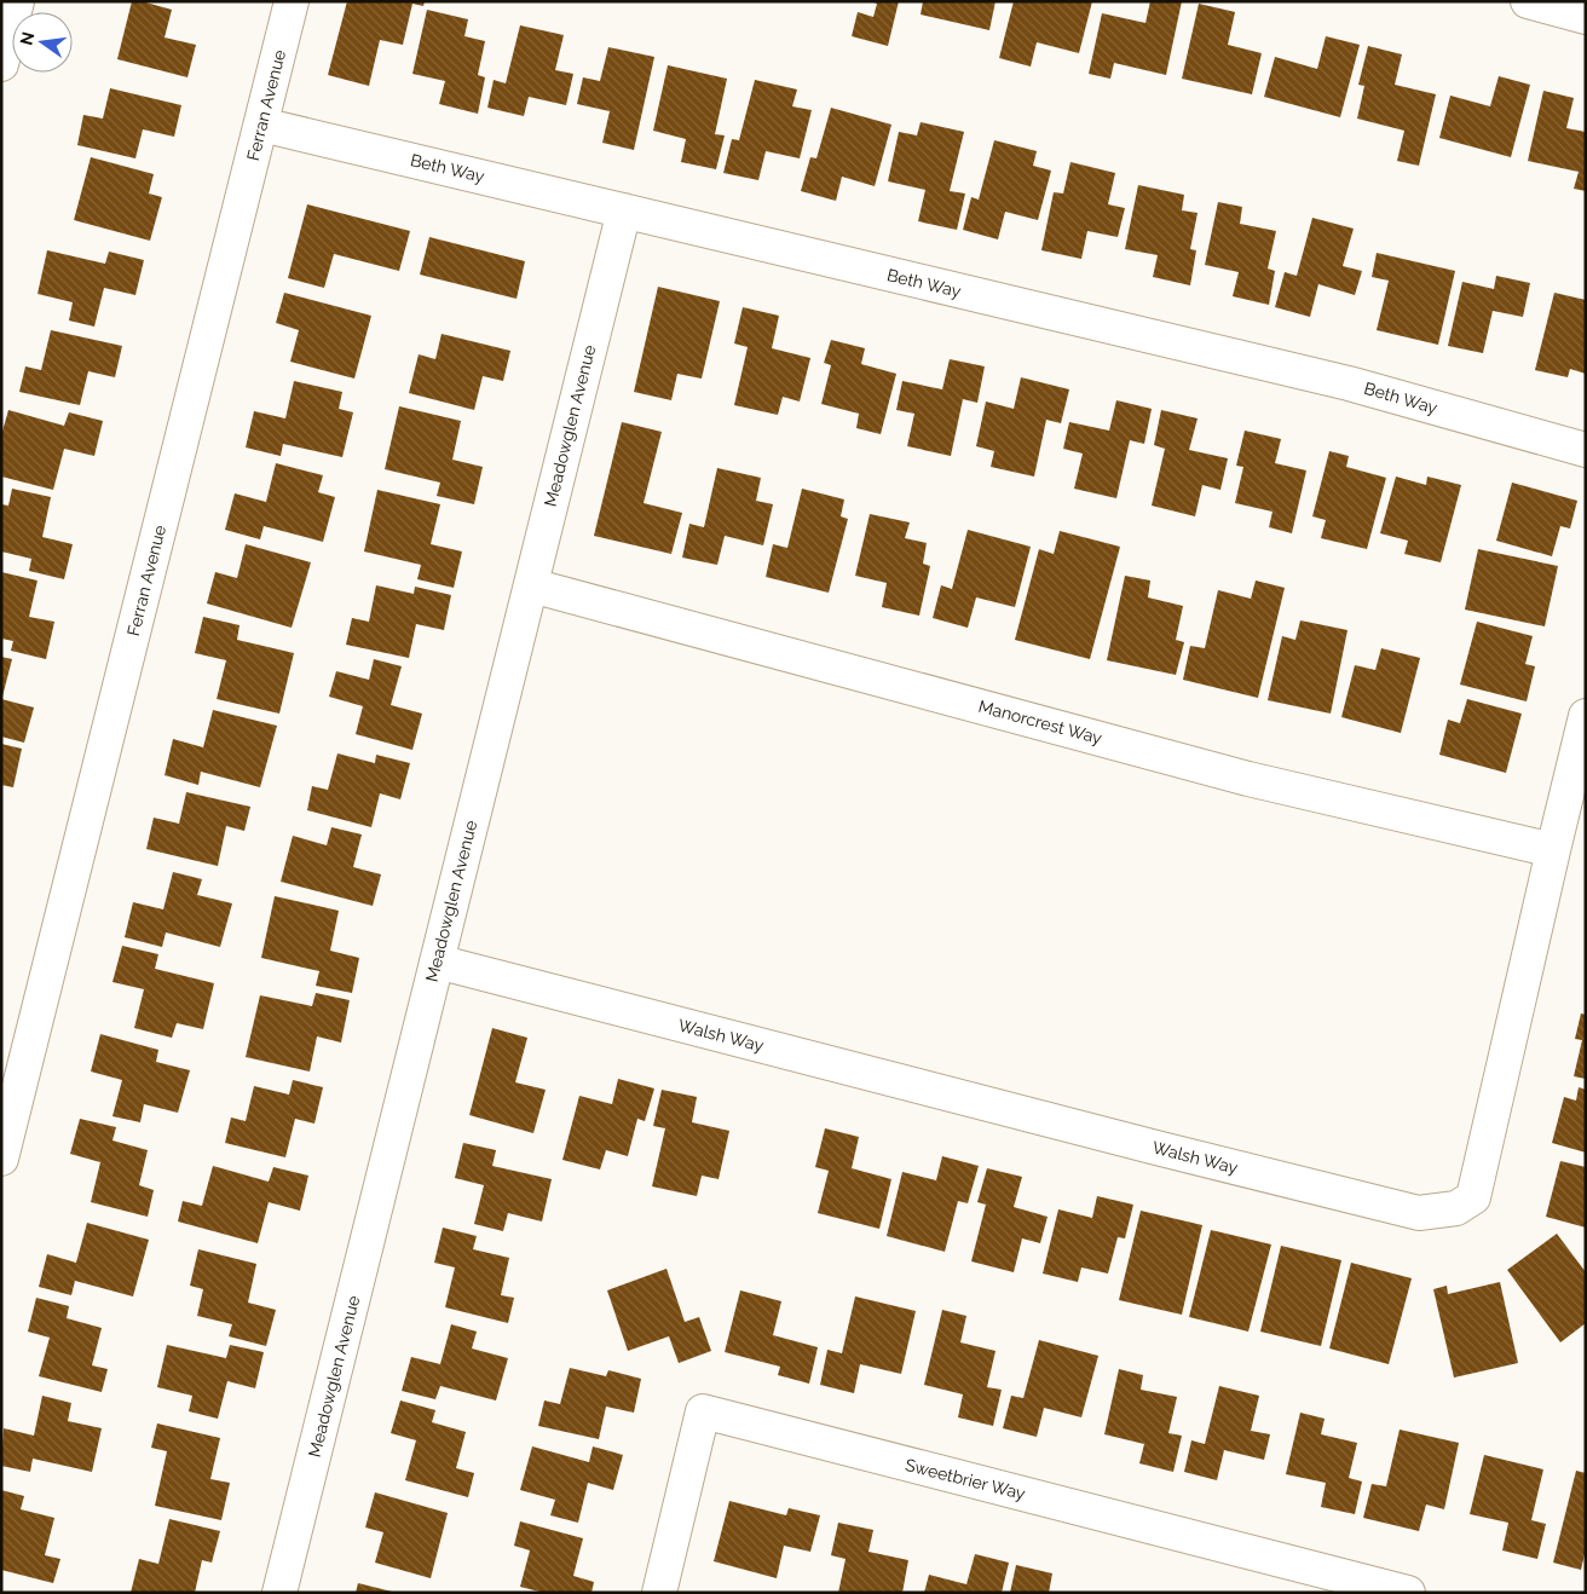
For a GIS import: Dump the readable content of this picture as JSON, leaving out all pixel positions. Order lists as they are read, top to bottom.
{
  "streets": {
    "street": [
      "Ferran Avenue",
      "Beth Way",
      "Meadowglen Avenue",
      "Manorcrest Way",
      "Walsh Way",
      "Sweetbrier Way"
    ]
  },
  "crossings": [
    ["Ferran Avenue", "Beth Way"],
    ["Beth Way", "Meadowglen Avenue"],
    ["Meadowglen Avenue", "Manorcrest Way"],
    ["Meadowglen Avenue", "Walsh Way"],
    ["Manorcrest Way", "Walsh Way"]
  ],
  "north": "left"
}
